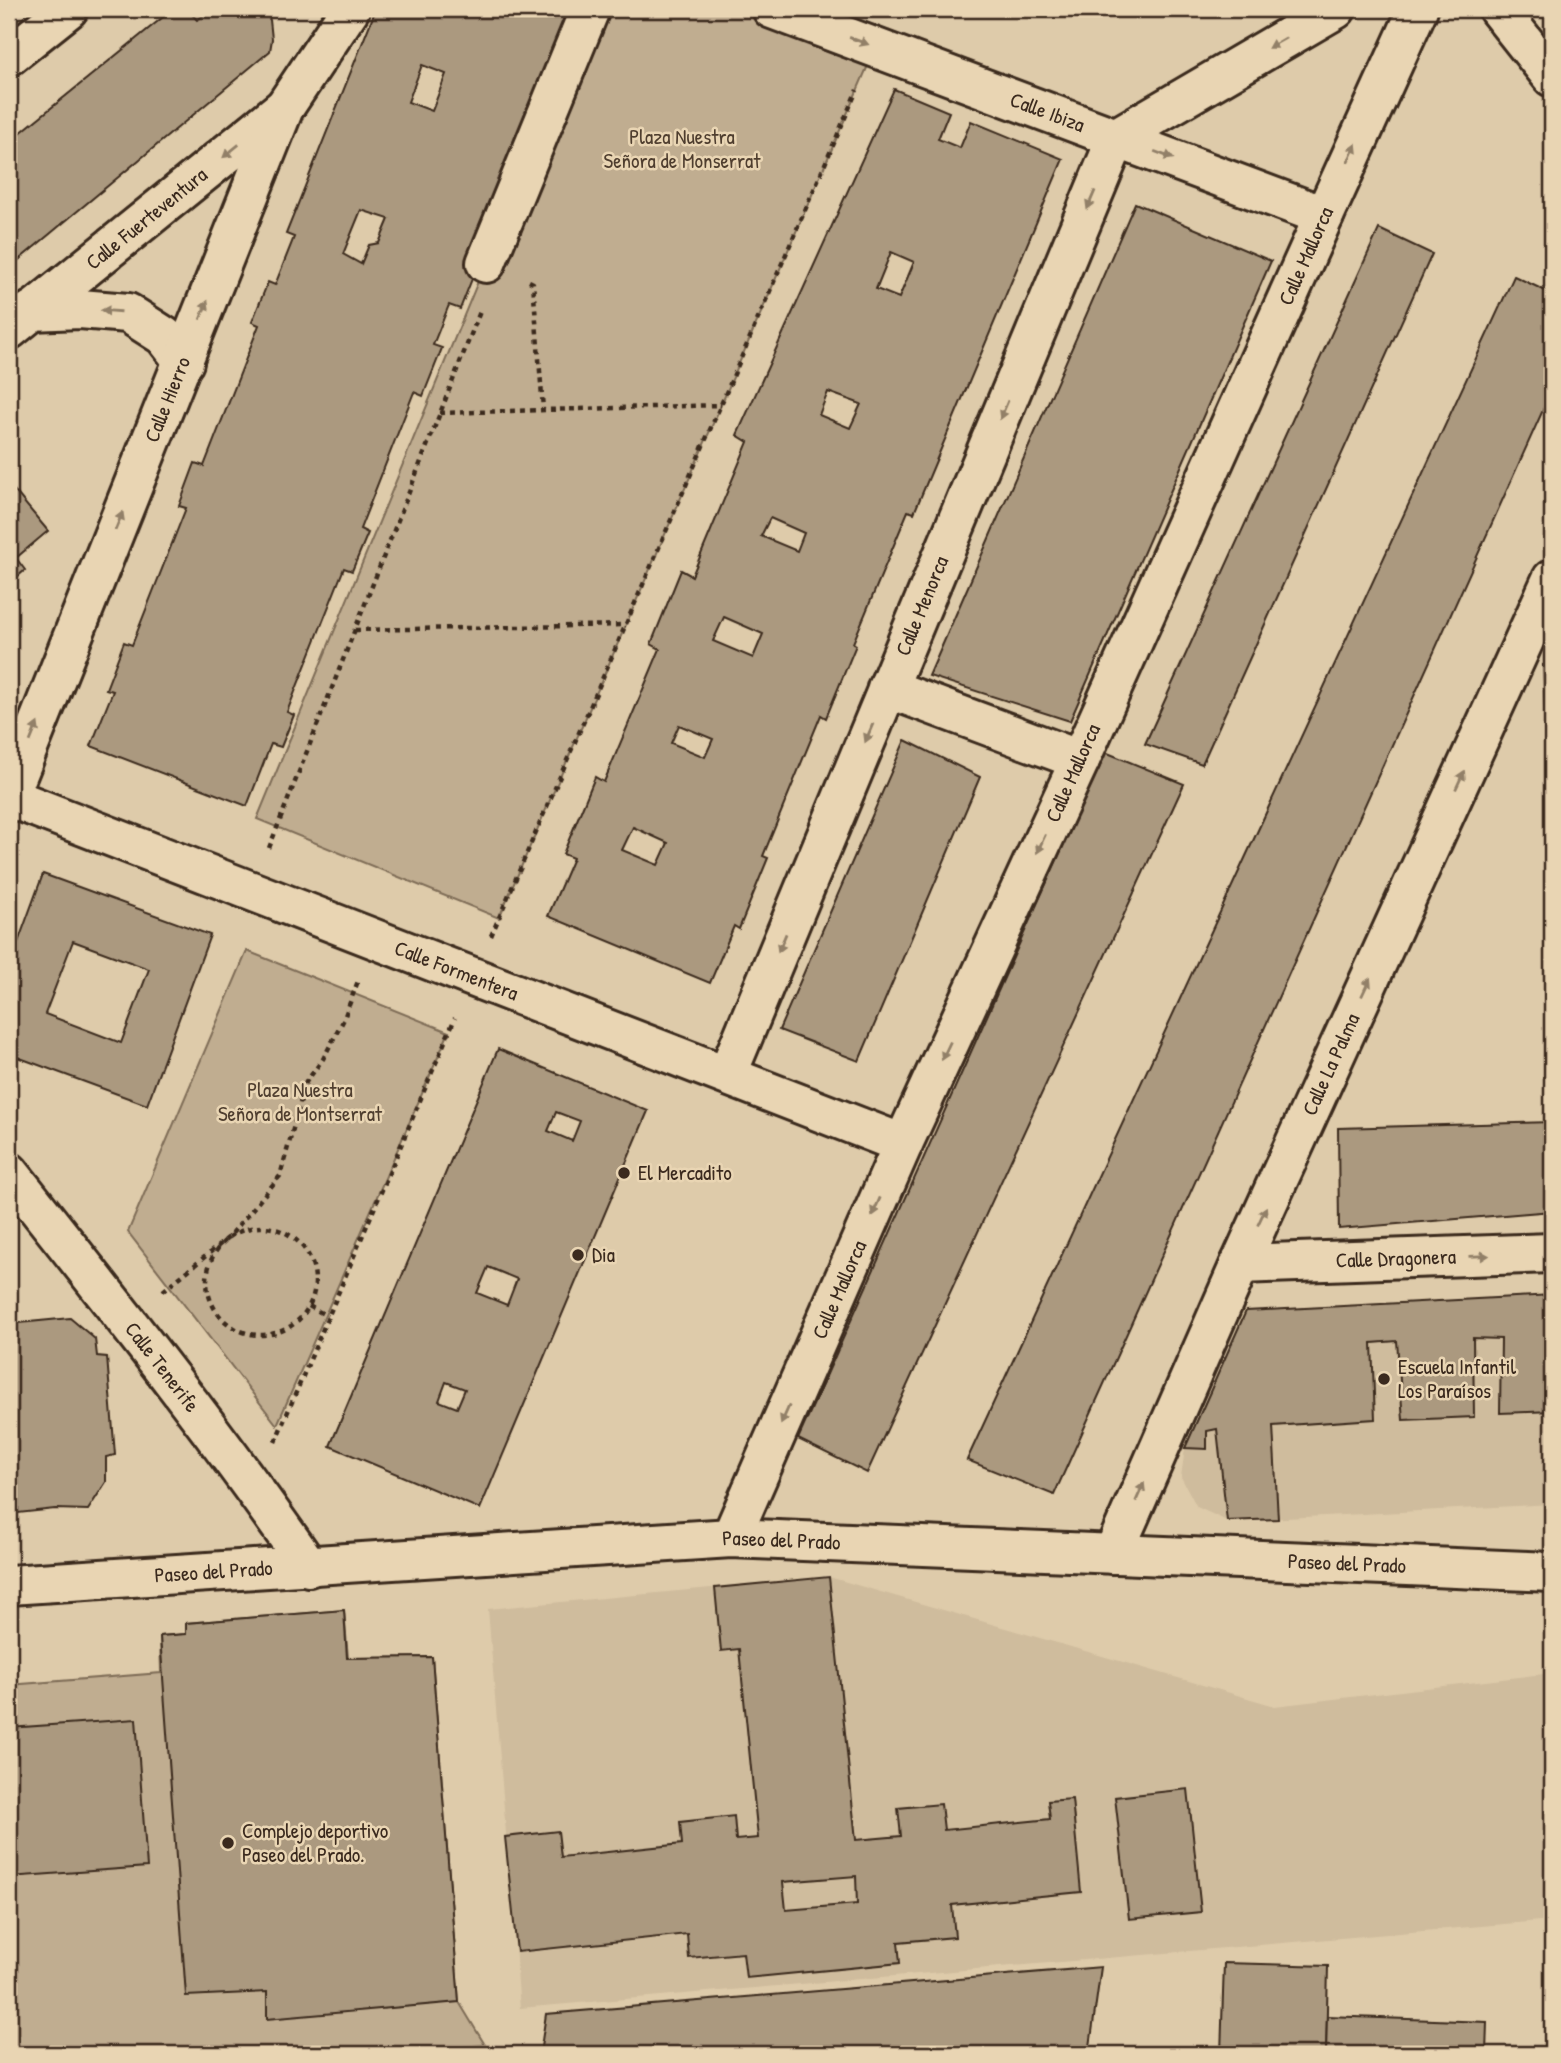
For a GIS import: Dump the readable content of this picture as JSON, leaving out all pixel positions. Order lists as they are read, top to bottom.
{
  "streets": {
    "street": [
      "Calle Ibiza",
      "Calle Fuerteventura",
      "Calle Mallorca",
      "Calle Hierro",
      "Calle Menorca",
      "Calle Formentera",
      "Calle La Palma",
      "Calle Dragonera",
      "Calle Tenerife",
      "Paseo del Prado"
    ]
  },
  "crossings": [
    ["Calle Ibiza", "Calle Mallorca"],
    ["Calle Ibiza", "Calle Menorca"],
    ["Calle Fuerteventura", "Calle Hierro"],
    ["Calle Mallorca", "Calle Formentera"],
    ["Calle Mallorca", "Paseo del Prado"],
    ["Calle Hierro", "Calle Formentera"],
    ["Calle Menorca", "Calle Formentera"],
    ["Calle La Palma", "Calle Dragonera"],
    ["Calle La Palma", "Paseo del Prado"],
    ["Calle Tenerife", "Paseo del Prado"]
  ],
  "one_way": [
    "Calle Ibiza",
    "Calle Fuerteventura",
    "Calle Hierro",
    "Calle Menorca",
    "Calle La Palma",
    "Calle Dragonera"
  ],
  "parks": ["Plaza Nuestra Señora de Monserrat", "Plaza Nuestra Señora de Montserrat"],
  "places": [
    "El Mercadito",
    "Dia",
    "Escuela Infantil Los Paraísos",
    "Complejo deportivo Paseo del Prado."
  ]
}
